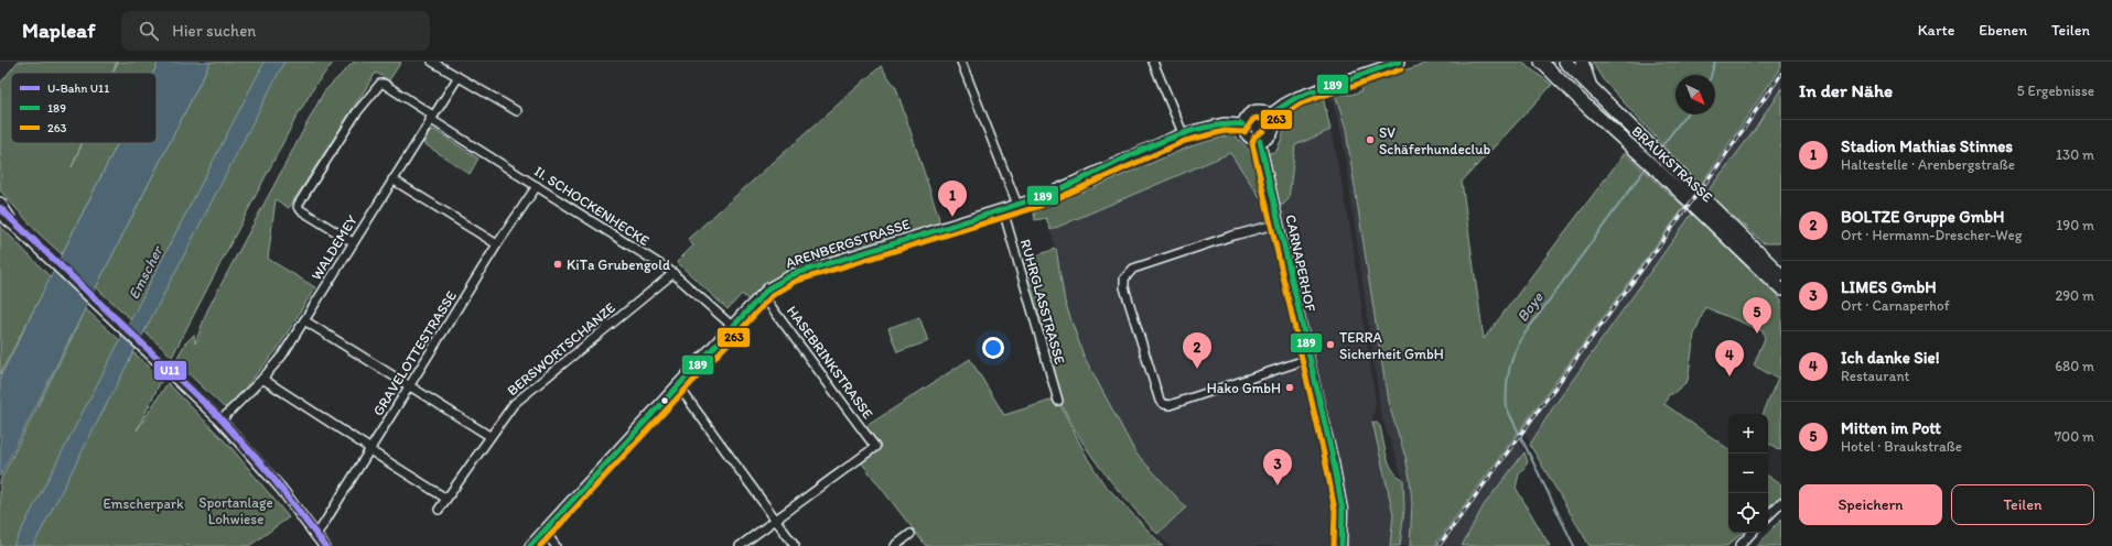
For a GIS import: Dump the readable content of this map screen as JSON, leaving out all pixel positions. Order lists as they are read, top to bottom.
{
  "streets": {
    "main road": ["BRAUKSTRASSE", "ARENBERGSTRASSE"],
    "street": [
      "II. SCHOCKENHECKE",
      "WALDEMEY",
      "CARNAPERHOF",
      "RUHRGLASSTRASSE",
      "BERSWORTSCHANZE",
      "GRAVELOTTESTRASSE",
      "HASEBRINKSTRASSE"
    ]
  },
  "crossings": [
    ["II. SCHOCKENHECKE", "ARENBERGSTRASSE"],
    ["II. SCHOCKENHECKE", "WALDEMEY"],
    ["II. SCHOCKENHECKE", "BERSWORTSCHANZE"],
    ["II. SCHOCKENHECKE", "GRAVELOTTESTRASSE"],
    ["ARENBERGSTRASSE", "CARNAPERHOF"],
    ["ARENBERGSTRASSE", "RUHRGLASSTRASSE"],
    ["ARENBERGSTRASSE", "HASEBRINKSTRASSE"]
  ],
  "water": ["Emscher", "Boye"],
  "parks": ["Sportanlage Lohwiese", "Emscherpark"],
  "places": [
    "SV Schäferhundeclub",
    "KiTa Grubengold",
    "TERRA Sicherheit GmbH",
    "Hako GmbH"
  ],
  "lines": ["transit line 189", "transit line 263", "metro line U11"],
  "legend": ["U-Bahn U11", "189", "263"],
  "north": "bottom right",
  "page": {
    "header": "Mapleaf",
    "search": "Hier suchen",
    "nav": ["Karte", "Ebenen", "Teilen"],
    "heading": ["In der Nähe", "5 Ergebnisse"],
    "list": [
      {
        "mark": "1",
        "name": "Stadion Mathias Stinnes",
        "note": "Haltestelle · Arenbergstraße",
        "value": "130 m"
      },
      {
        "mark": "2",
        "name": "BOLTZE Gruppe GmbH",
        "note": "Ort · Hermann-Drescher-Weg",
        "value": "190 m"
      },
      {
        "mark": "3",
        "name": "LIMES GmbH",
        "note": "Ort · Carnaperhof",
        "value": "290 m"
      },
      {
        "mark": "4",
        "name": "Ich danke Sie!",
        "note": "Restaurant",
        "value": "680 m"
      },
      {
        "mark": "5",
        "name": "Mitten im Pott",
        "note": "Hotel · Braukstraße",
        "value": "700 m"
      }
    ],
    "pins": [
      "1",
      "5",
      "2",
      "4",
      "3"
    ],
    "map_buttons": ["+", "−"],
    "buttons": ["Speichern", "Teilen"]
  }
}
